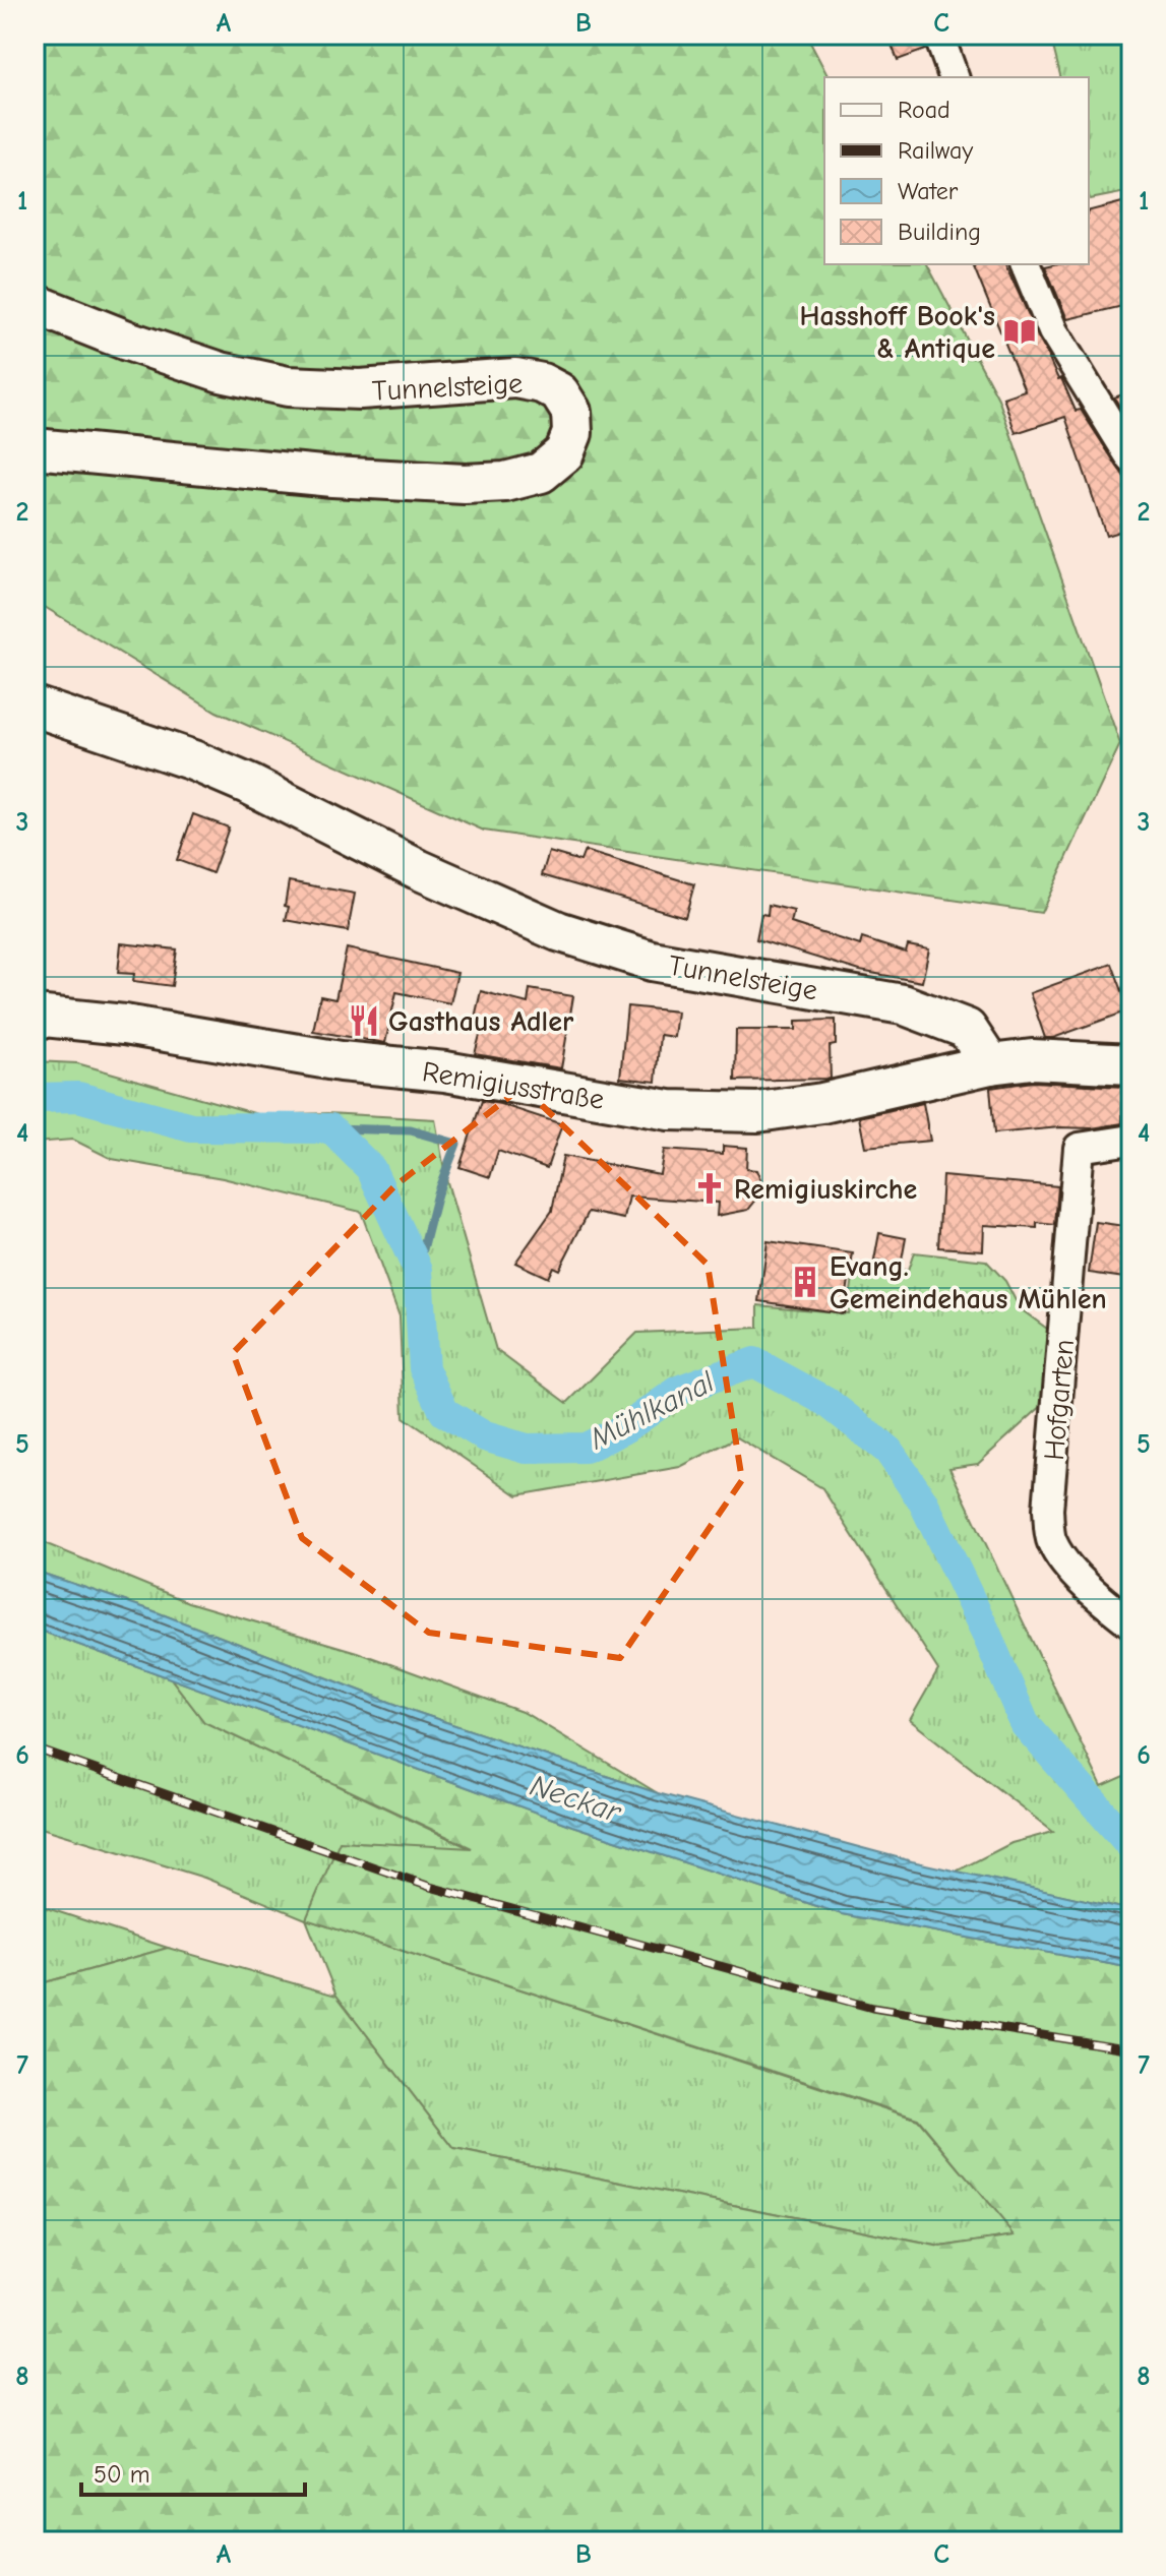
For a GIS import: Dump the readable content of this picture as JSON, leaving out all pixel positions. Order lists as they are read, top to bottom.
{
  "streets": {
    "street": ["Tunnelsteige", "Remigiusstraße", "Hofgarten"]
  },
  "crossings": [
    ["Tunnelsteige", "Remigiusstraße"]
  ],
  "water": ["Mühlkanal", "Neckar"],
  "places": {
    "library": ["Hasshoff Book's & Antique"],
    "restaurant": ["Gasthaus Adler"],
    "church": ["Remigiuskirche"],
    "building": ["Evang. Gemeindehaus Mühlen"]
  },
  "legend": [
    "Road",
    "Railway",
    "Water",
    "Building"
  ],
  "scale_bar": "50 m",
  "grid": {
    "columns": ["A", "B", "C"],
    "rows": [
      "1",
      "2",
      "3",
      "4",
      "5",
      "6",
      "7",
      "8"
    ]
  }
}
